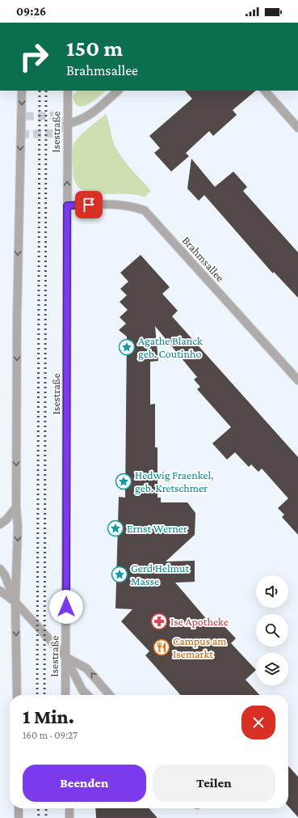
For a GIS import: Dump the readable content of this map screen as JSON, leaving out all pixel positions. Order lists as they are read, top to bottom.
{
  "streets": {
    "street": ["Isestraße", "Brahmsallee"]
  },
  "crossings": [
    ["Isestraße", "Brahmsallee"]
  ],
  "places": {
    "place": [
      "Agathe Blanck geb. Coutinho",
      "Hedwig Fraenkel, geb. Kretschmer",
      "Ernst Werner",
      "Gerd Helmut Masse"
    ],
    "pharmacy": ["Ise Apotheke"],
    "restaurant": ["Campus am Isemarkt"]
  },
  "page": {
    "status": "09:26",
    "turn": ["150 m", "Brahmsallee"],
    "heading": ["1 Min.", "160 m · 09:27"],
    "buttons": ["Beenden", "Teilen"]
  }
}
